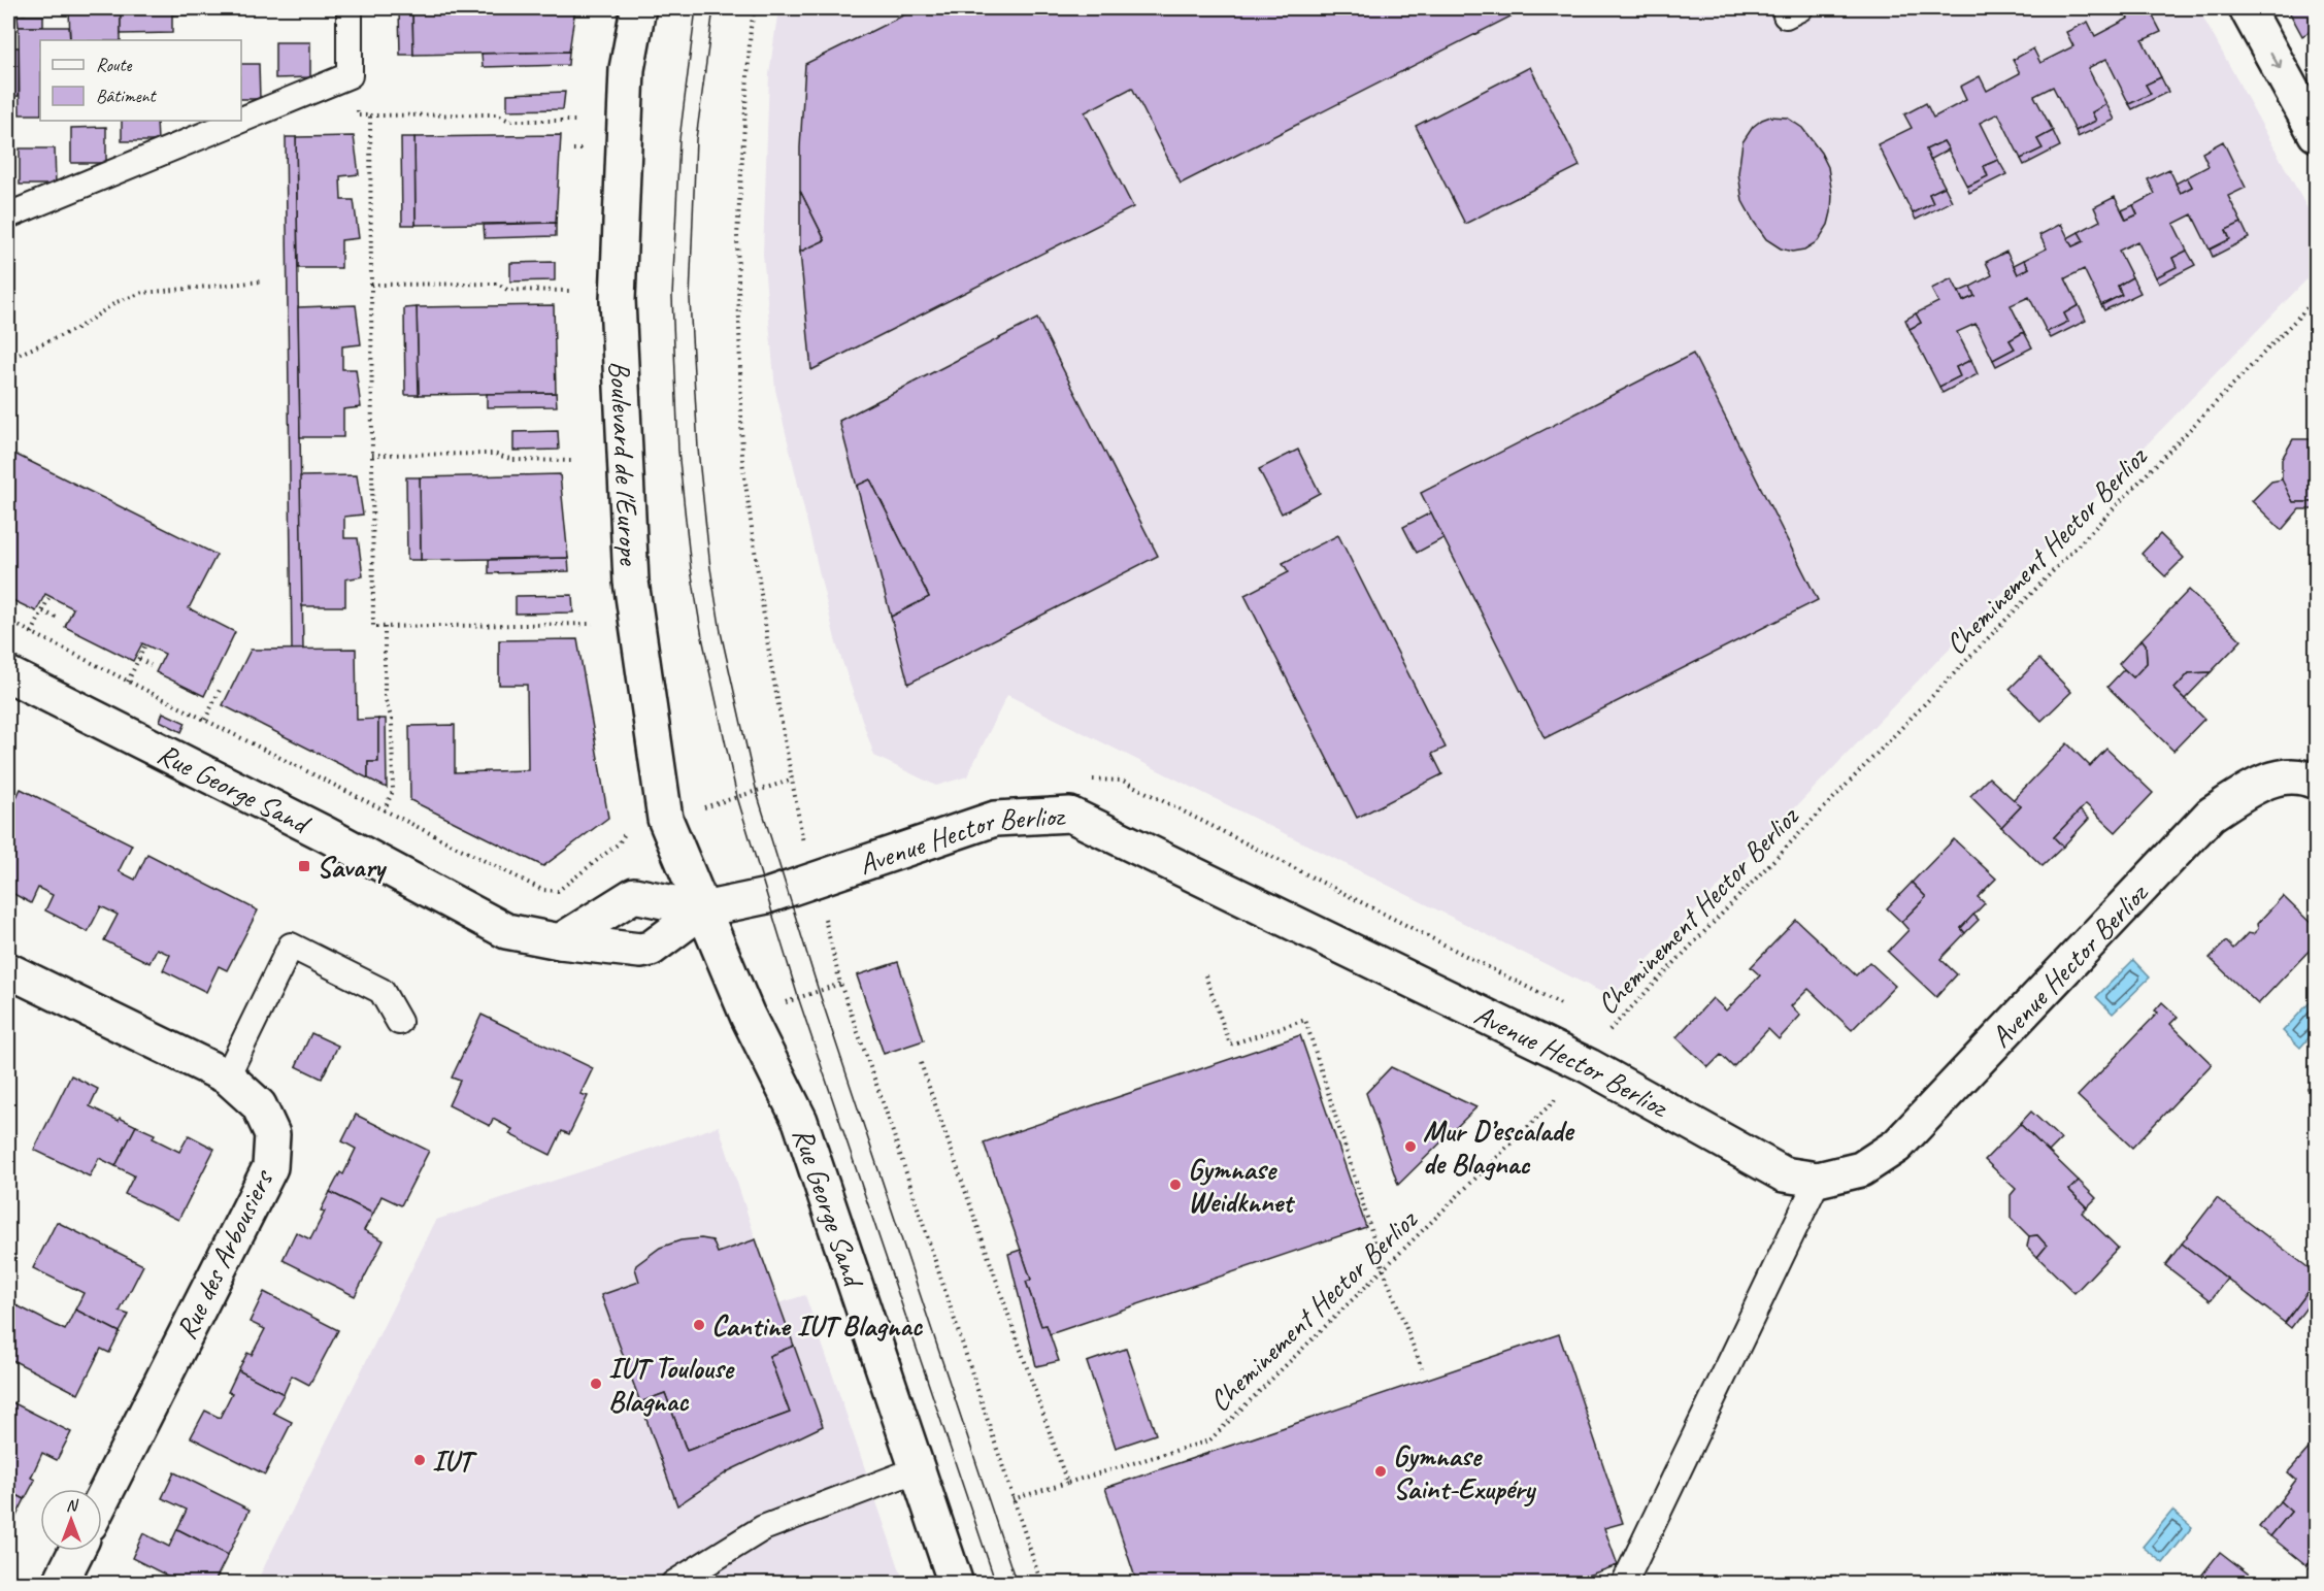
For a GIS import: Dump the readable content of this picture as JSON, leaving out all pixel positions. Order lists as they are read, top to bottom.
{
  "streets": {
    "street": [
      "Boulevard de l'Europe",
      "Rue George Sand",
      "Avenue Hector Berlioz",
      "Rue des Arbousiers"
    ],
    "path": ["Cheminement Hector Berlioz"]
  },
  "crossings": [
    ["Boulevard de l'Europe", "Rue George Sand"],
    ["Boulevard de l'Europe", "Avenue Hector Berlioz"],
    ["Cheminement Hector Berlioz", "Avenue Hector Berlioz"],
    ["Rue George Sand", "Avenue Hector Berlioz"]
  ],
  "places": {
    "transit": ["Savary"],
    "other": [
      "Mur D’escalade de Blagnac",
      "Gymnase Weidknnet",
      "Cantine IUT Blagnac",
      "IUT Toulouse Blagnac",
      "IUT",
      "Gymnase Saint-Exupéry"
    ]
  },
  "legend": ["Route", "Bâtiment"],
  "north": "top"
}
